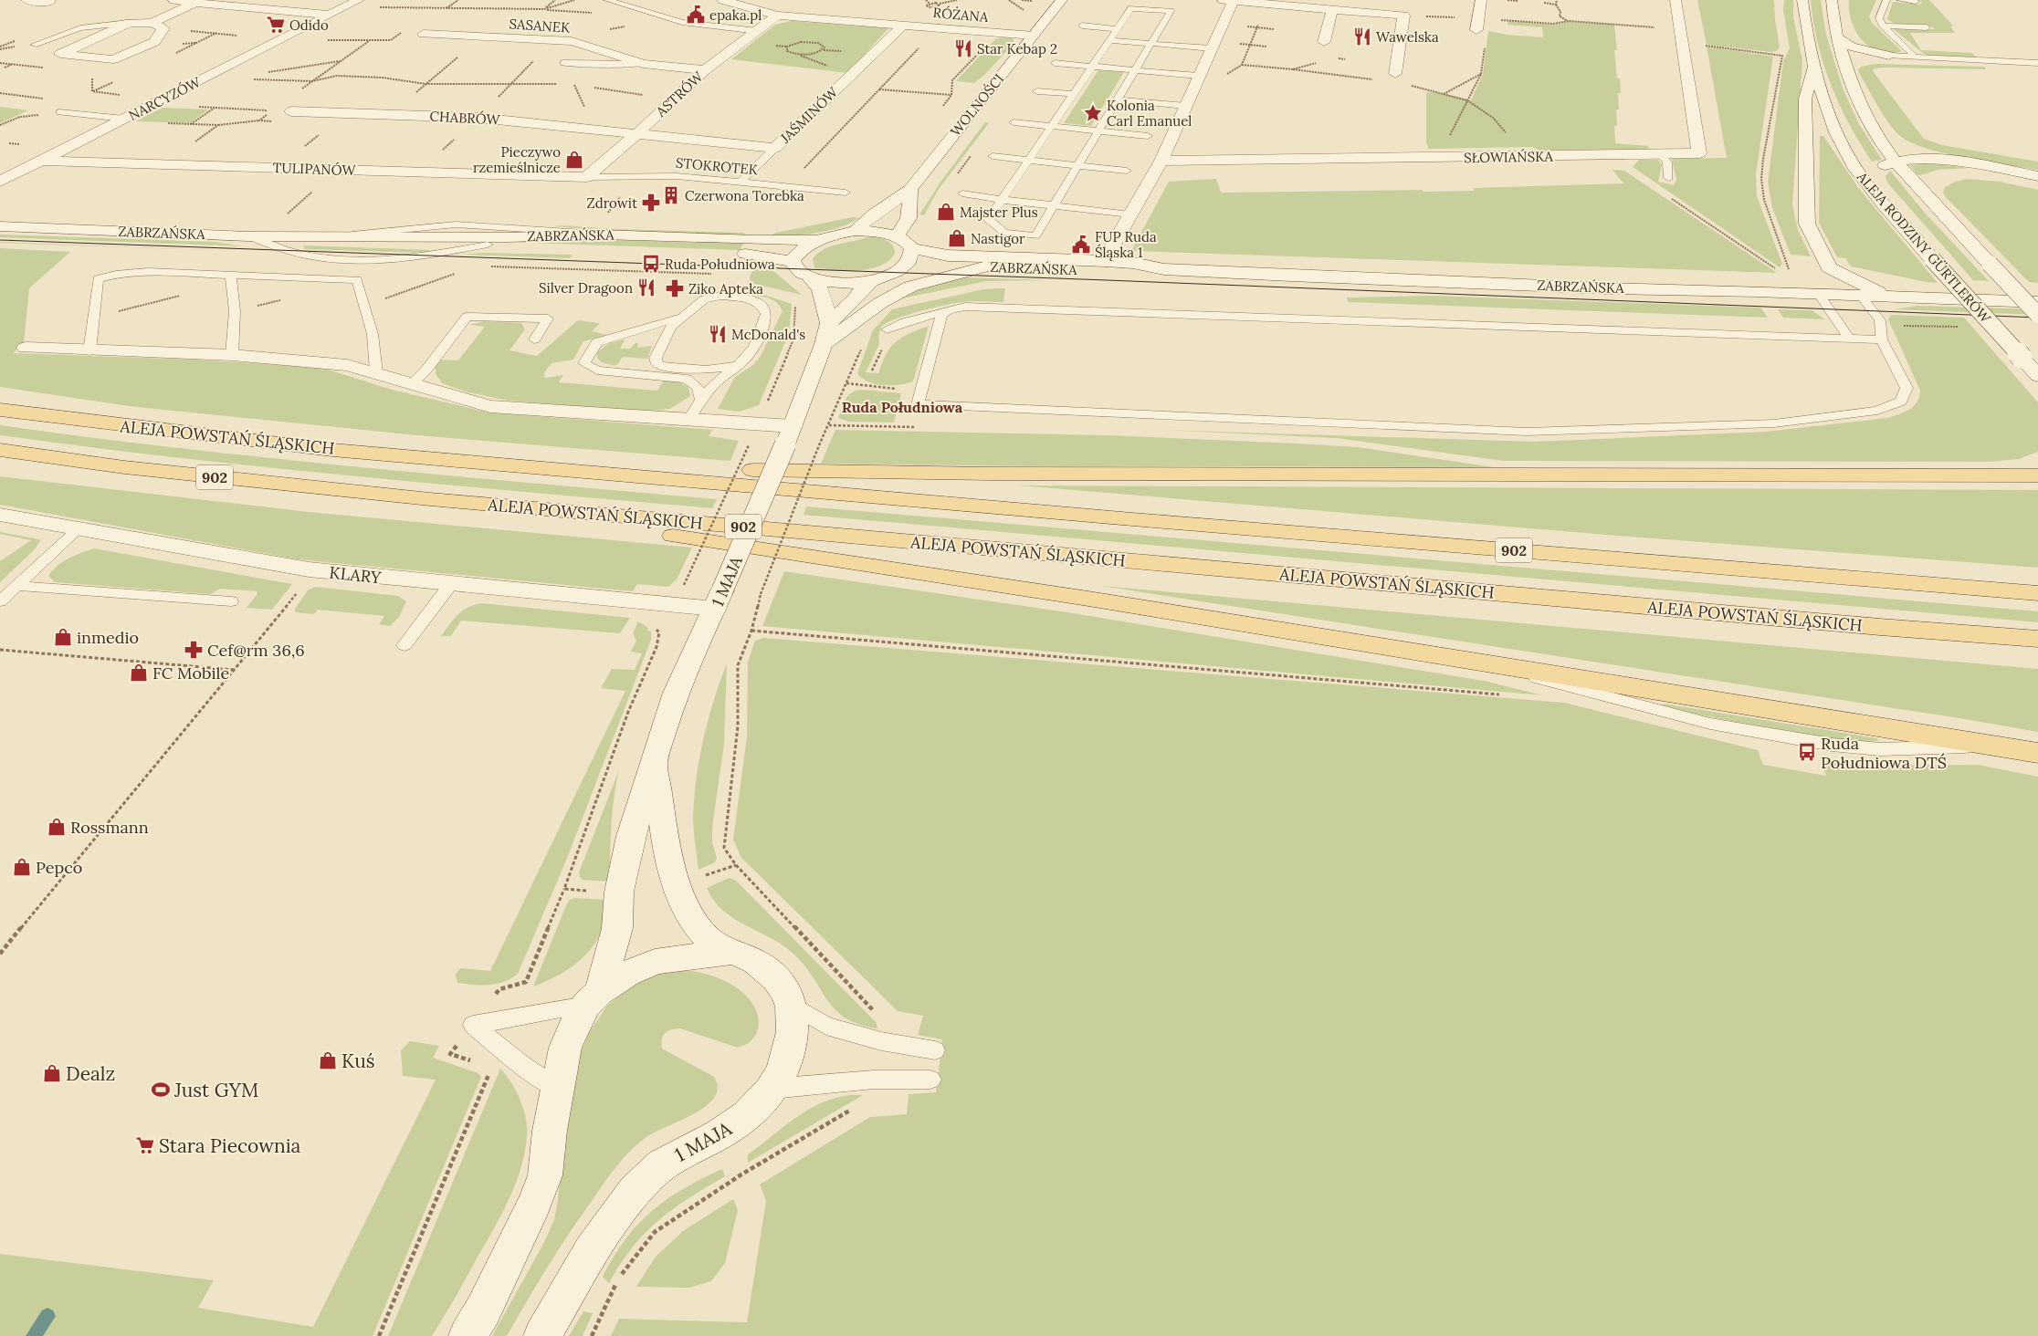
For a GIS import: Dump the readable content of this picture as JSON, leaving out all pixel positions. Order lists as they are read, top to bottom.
{
  "streets": {
    "main road": ["ALEJA POWSTAŃ ŚLĄSKICH", "902"],
    "street": [
      "RÓŻANA",
      "SASANEK",
      "ASTRÓW",
      "NARCYZÓW",
      "WOLNOŚCI",
      "JAŚMINÓW",
      "CHABRÓW",
      "SŁOWIAŃSKA",
      "TULIPANÓW",
      "ZABRZAŃSKA",
      "ALEJA RODZINY GÜRTLERÓW",
      "KLARY",
      "1 MAJA"
    ],
    "lane": ["STOKROTEK"]
  },
  "crossings": [
    ["RÓŻANA", "ASTRÓW"],
    ["RÓŻANA", "WOLNOŚCI"],
    ["RÓŻANA", "JAŚMINÓW"],
    ["SASANEK", "ASTRÓW"],
    ["ASTRÓW", "JAŚMINÓW"],
    ["ASTRÓW", "CHABRÓW"],
    ["ASTRÓW", "STOKROTEK"],
    ["ASTRÓW", "TULIPANÓW"],
    ["NARCYZÓW", "TULIPANÓW"],
    ["JAŚMINÓW", "CHABRÓW"],
    ["STOKROTEK", "TULIPANÓW"],
    ["KLARY", "1 MAJA"]
  ],
  "districts": ["Ruda Południowa"],
  "places": {
    "public building": ["epaka.pl", "FUP Ruda Śląska 1"],
    "supermarket": ["Odido", "Stara Piecownia"],
    "restaurant": [
      "Wawelska",
      "Star Kebap 2",
      "Silver Dragoon",
      "McDonald's"
    ],
    "place": ["Kolonia Carl Emanuel"],
    "shop": [
      "Pieczywo rzemieślnicze",
      "Majster Plus",
      "Nastigor",
      "inmedio",
      "FC Mobile",
      "Rossmann",
      "Pepco",
      "Kuś",
      "Dealz"
    ],
    "building": ["Czerwona Torebka"],
    "pharmacy": ["Zdrowit", "Ziko Apteka", "Cef@rm 36,6"],
    "bus stop": ["Ruda Południowa", "Ruda Południowa DTŚ"],
    "sports": ["Just GYM"]
  }
}
